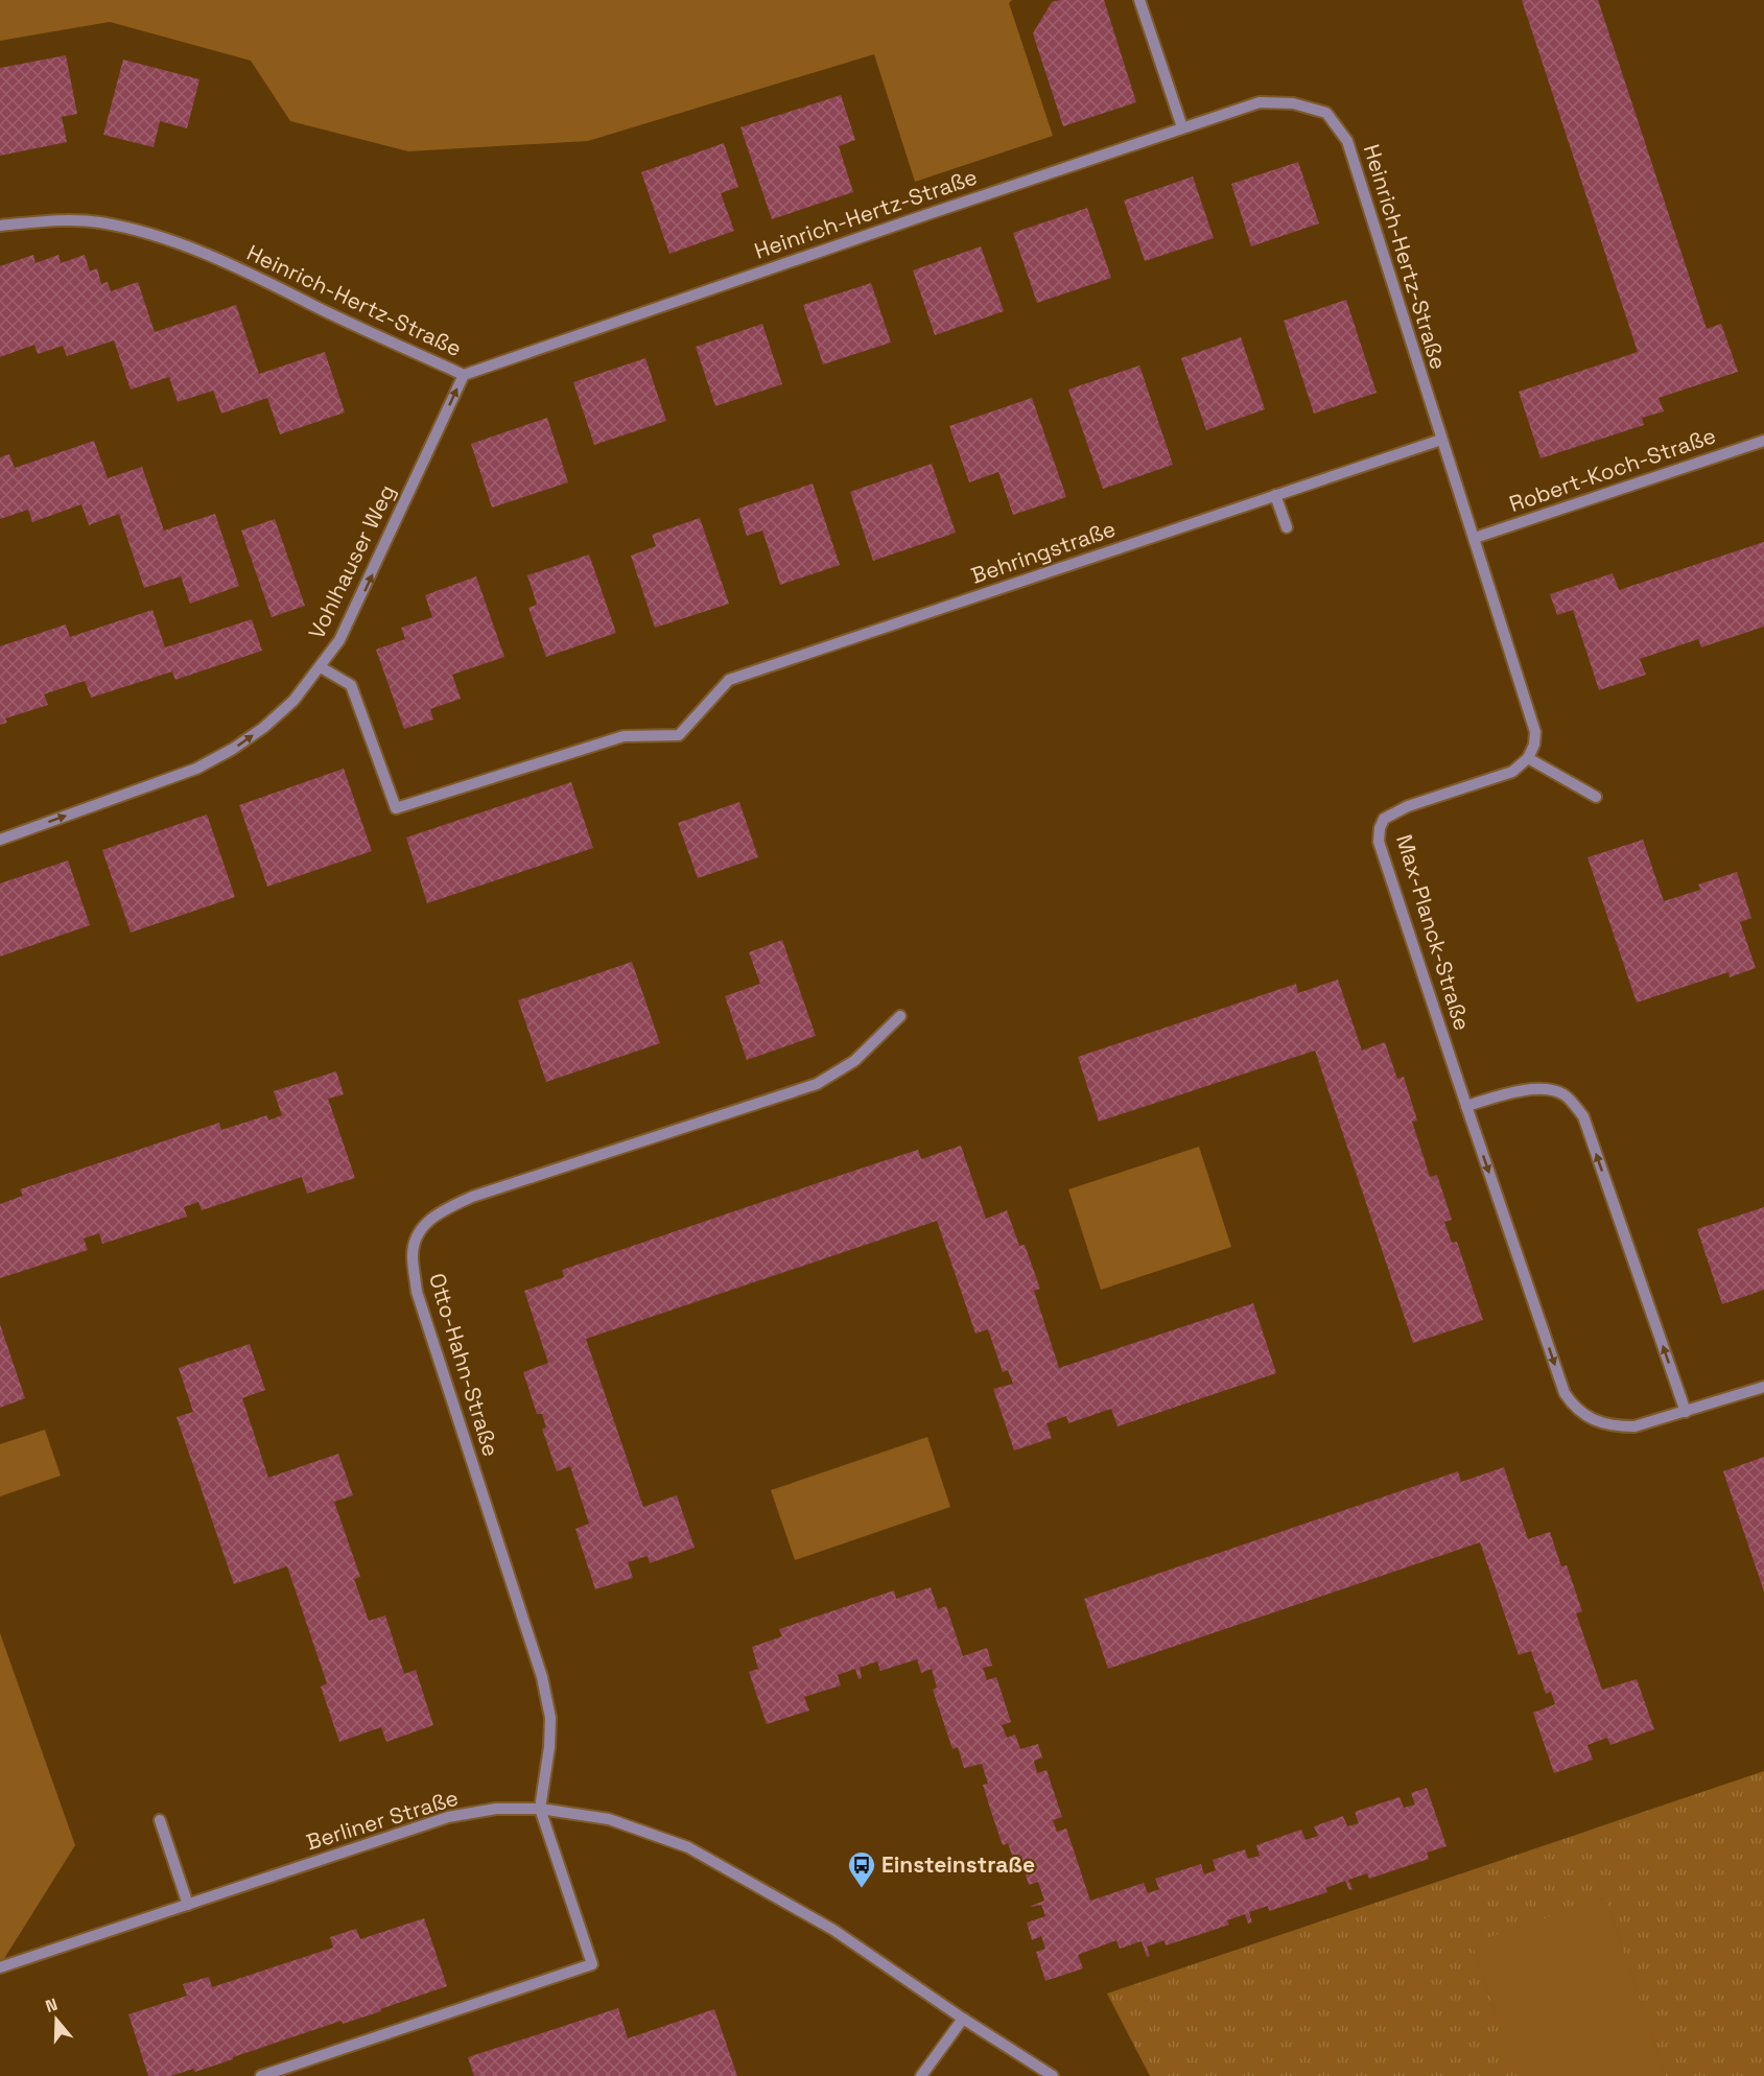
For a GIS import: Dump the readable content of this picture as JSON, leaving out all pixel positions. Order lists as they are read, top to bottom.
{
  "streets": {
    "street": [
      "Heinrich-Hertz-Straße",
      "Robert-Koch-Straße",
      "Behringstraße",
      "Vohlhauser Weg",
      "Max-Planck-Straße",
      "Otto-Hahn-Straße",
      "Berliner Straße"
    ]
  },
  "crossings": [
    ["Heinrich-Hertz-Straße", "Robert-Koch-Straße"],
    ["Heinrich-Hertz-Straße", "Behringstraße"],
    ["Heinrich-Hertz-Straße", "Vohlhauser Weg"],
    ["Behringstraße", "Vohlhauser Weg"],
    ["Otto-Hahn-Straße", "Berliner Straße"]
  ],
  "one_way": ["Vohlhauser Weg", "Max-Planck-Straße"],
  "places": {
    "bus stop": ["Einsteinstraße"]
  },
  "north": "top"
}
